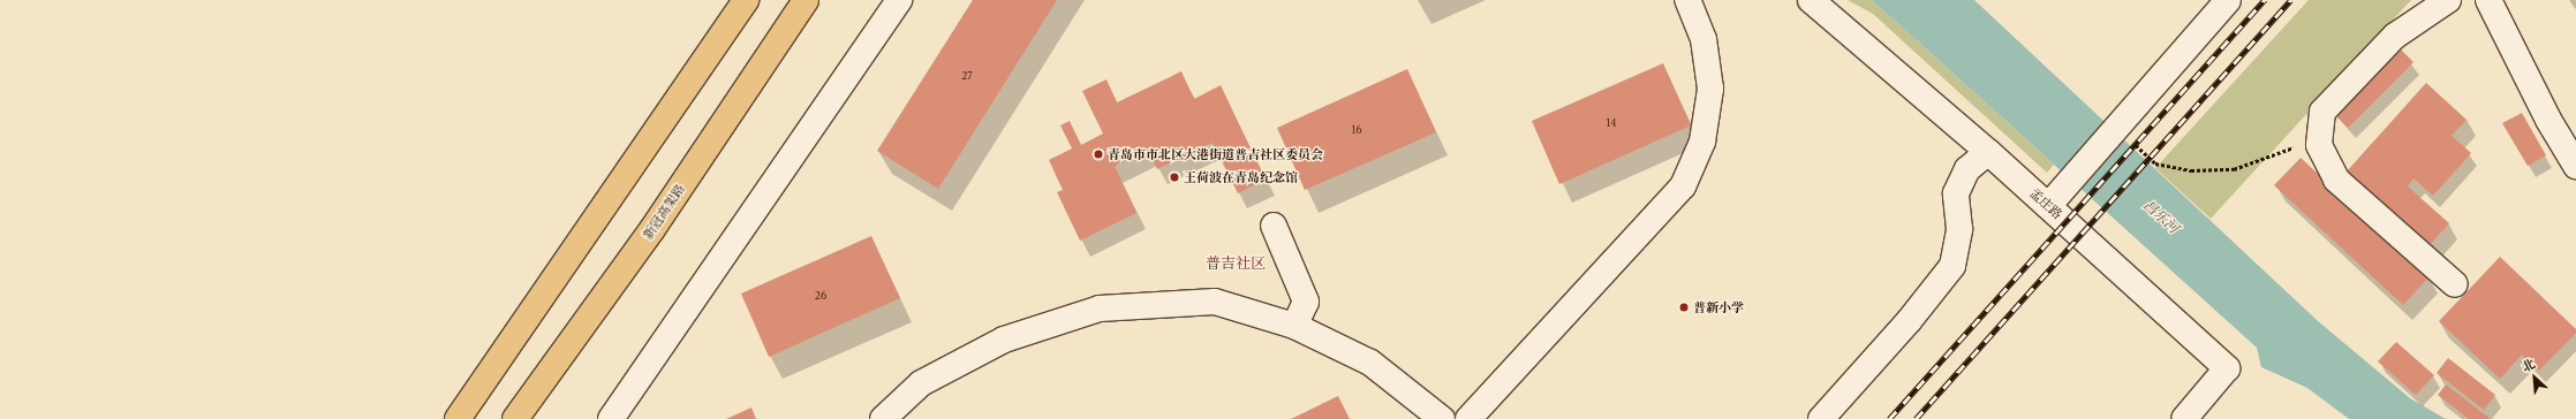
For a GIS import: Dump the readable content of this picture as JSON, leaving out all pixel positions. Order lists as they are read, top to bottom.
{
  "streets": {
    "highway": ["新冠高架路"],
    "street": ["孟庄路"]
  },
  "districts": ["普吉社区"],
  "water": ["昌乐河"],
  "places": ["青岛市市北区大港街道普吉社区委员会", "王荷波在青岛纪念馆", "普新小学"],
  "house_numbers": [
    "27",
    "14",
    "16",
    "26"
  ],
  "north": "top left"
}
